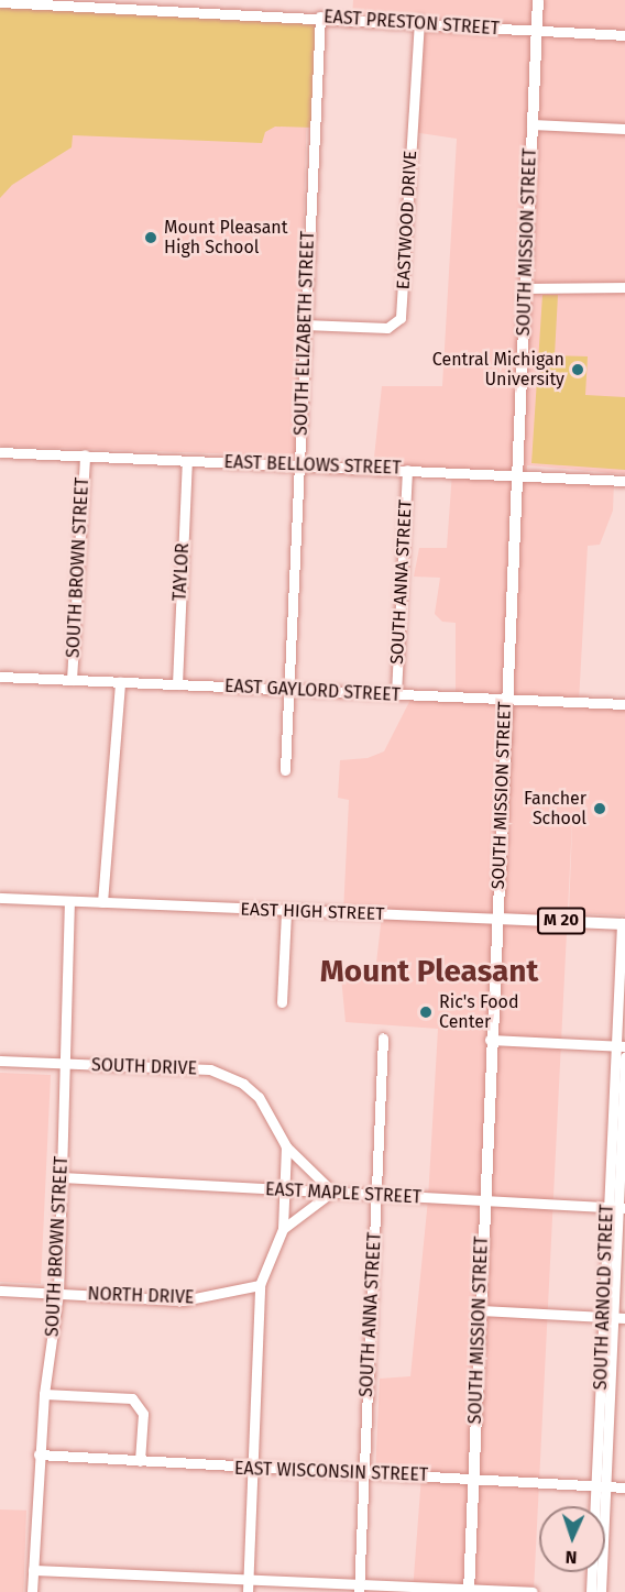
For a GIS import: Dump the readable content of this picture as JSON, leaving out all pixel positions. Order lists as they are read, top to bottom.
{
  "streets": {
    "main road": ["SOUTH MISSION STREET", "EAST HIGH STREET", "M 20"],
    "street": [
      "EAST PRESTON STREET",
      "EASTWOOD DRIVE",
      "SOUTH ELIZABETH STREET",
      "EAST BELLOWS STREET",
      "SOUTH BROWN STREET",
      "TAYLOR",
      "SOUTH ANNA STREET",
      "EAST GAYLORD STREET",
      "SOUTH DRIVE",
      "EAST MAPLE STREET",
      "NORTH DRIVE",
      "SOUTH ARNOLD STREET",
      "EAST WISCONSIN STREET"
    ]
  },
  "crossings": [
    ["EAST PRESTON STREET", "EASTWOOD DRIVE"],
    ["EAST PRESTON STREET", "SOUTH MISSION STREET"],
    ["EAST PRESTON STREET", "SOUTH ELIZABETH STREET"],
    ["EASTWOOD DRIVE", "SOUTH ELIZABETH STREET"],
    ["SOUTH MISSION STREET", "EAST BELLOWS STREET"],
    ["SOUTH MISSION STREET", "EAST GAYLORD STREET"],
    ["SOUTH MISSION STREET", "EAST HIGH STREET"],
    ["SOUTH MISSION STREET", "EAST MAPLE STREET"],
    ["SOUTH MISSION STREET", "EAST WISCONSIN STREET"],
    ["SOUTH ELIZABETH STREET", "EAST BELLOWS STREET"],
    ["SOUTH ELIZABETH STREET", "EAST GAYLORD STREET"],
    ["EAST BELLOWS STREET", "SOUTH BROWN STREET"],
    ["EAST BELLOWS STREET", "TAYLOR"],
    ["EAST BELLOWS STREET", "SOUTH ANNA STREET"],
    ["SOUTH BROWN STREET", "EAST GAYLORD STREET"],
    ["SOUTH BROWN STREET", "EAST HIGH STREET"],
    ["SOUTH BROWN STREET", "SOUTH DRIVE"],
    ["SOUTH BROWN STREET", "EAST MAPLE STREET"],
    ["SOUTH BROWN STREET", "NORTH DRIVE"],
    ["SOUTH BROWN STREET", "EAST WISCONSIN STREET"],
    ["TAYLOR", "EAST GAYLORD STREET"],
    ["SOUTH ANNA STREET", "EAST GAYLORD STREET"],
    ["SOUTH ANNA STREET", "EAST MAPLE STREET"],
    ["SOUTH ANNA STREET", "EAST WISCONSIN STREET"],
    ["EAST HIGH STREET", "SOUTH ARNOLD STREET"],
    ["SOUTH DRIVE", "EAST MAPLE STREET"],
    ["EAST MAPLE STREET", "SOUTH ARNOLD STREET"],
    ["SOUTH ARNOLD STREET", "EAST WISCONSIN STREET"]
  ],
  "districts": ["Mount Pleasant"],
  "places": [
    "Mount Pleasant High School",
    "Central Michigan University",
    "Fancher School",
    "Ric's Food Center"
  ],
  "north": "bottom"
}
